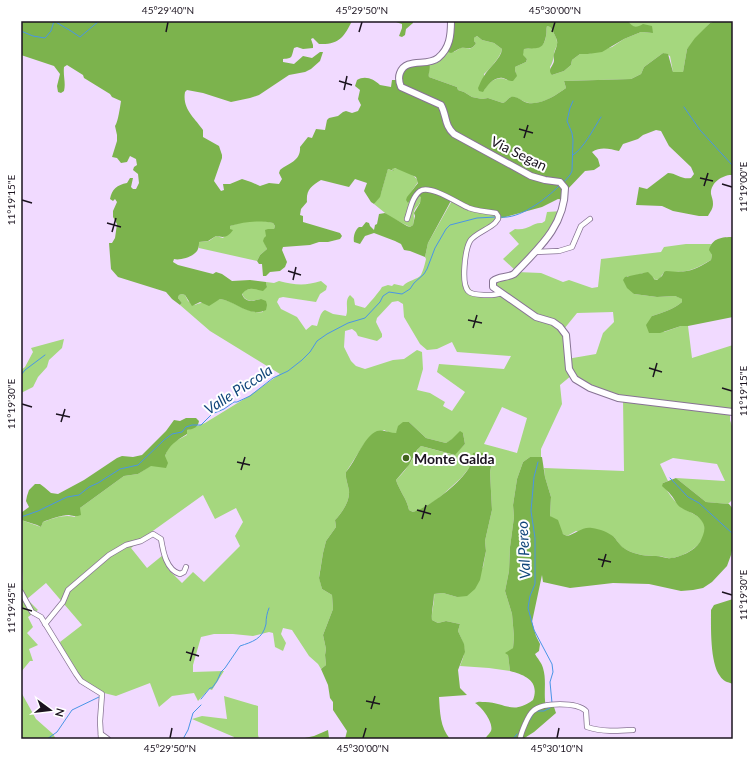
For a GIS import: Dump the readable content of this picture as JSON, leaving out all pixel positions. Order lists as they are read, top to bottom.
{
  "streets": {
    "street": ["Via Segan"]
  },
  "water": ["Valle Piccola", "Val Pereo"],
  "places": ["Monte Galda"],
  "north": "right",
  "coordinates": [
    "45°29'40\"N",
    "45°29'50\"N",
    "45°30'00\"N",
    "11°19'00\"E",
    "11°19'15\"E",
    "11°19'30\"E",
    "11°19'45\"E",
    "45°30'10\"N"
  ]
}
